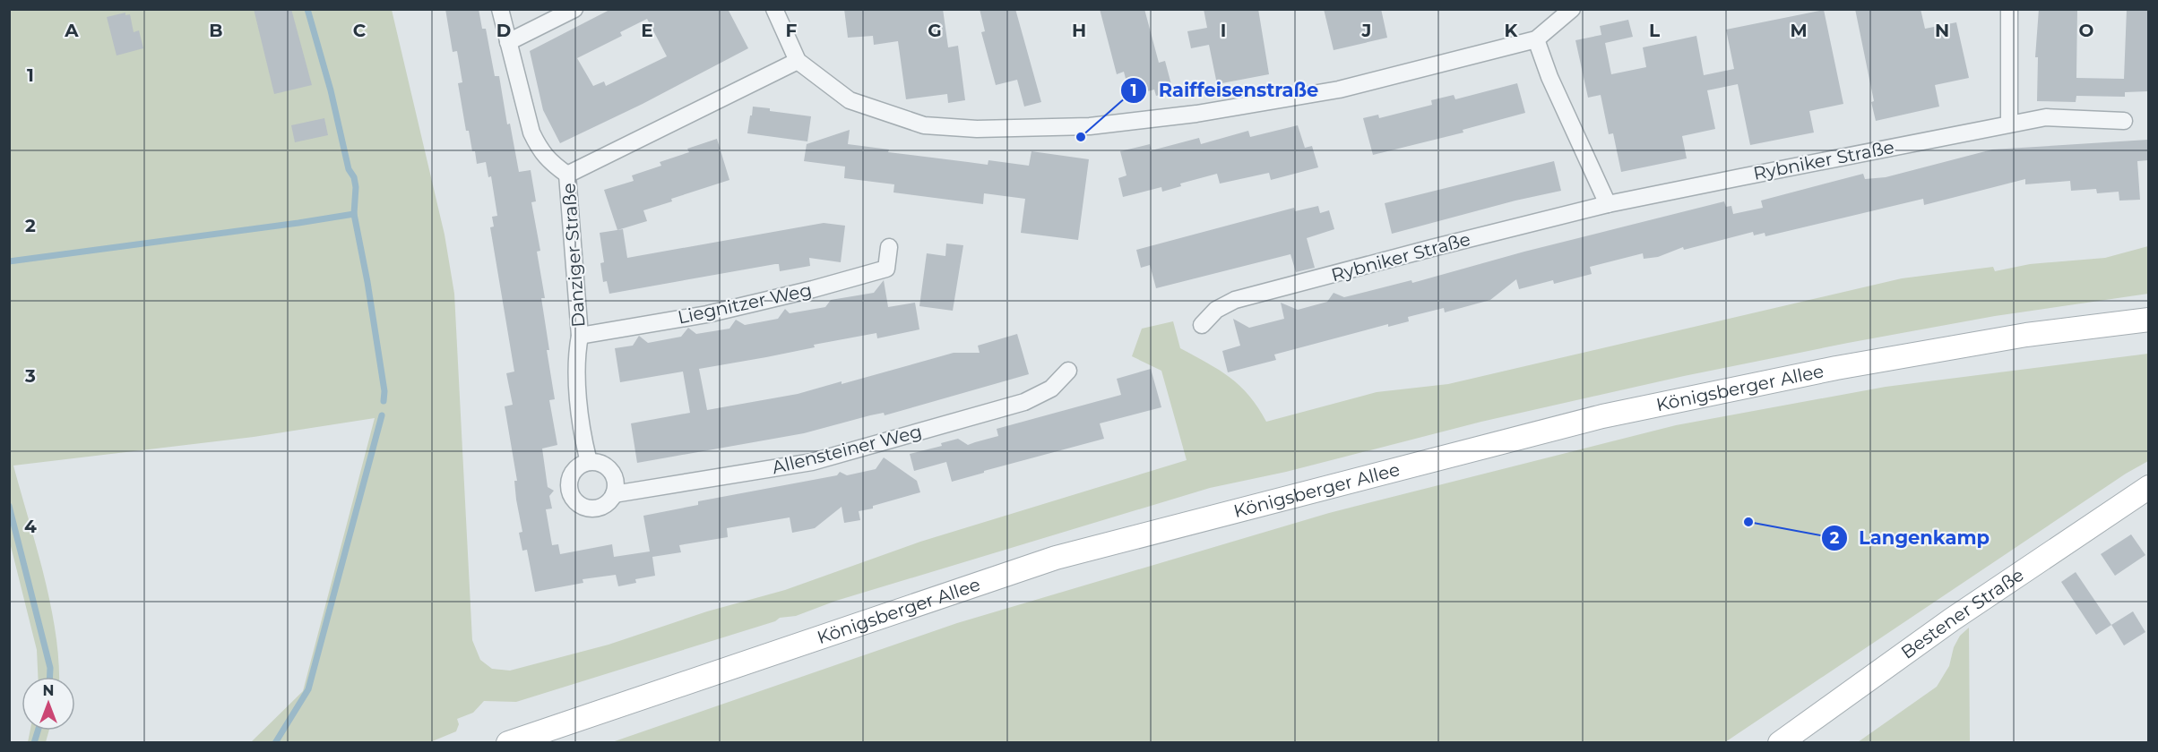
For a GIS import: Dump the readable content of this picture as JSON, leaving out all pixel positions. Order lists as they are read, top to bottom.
{
  "streets": {
    "main road": ["Königsberger Allee", "Bestener Straße"],
    "street": [
      "Rybniker Straße",
      "Danziger Straße",
      "Liegnitzer Weg",
      "Allensteiner Weg"
    ]
  },
  "crossings": [
    ["Danziger Straße", "Liegnitzer Weg"],
    ["Danziger Straße", "Allensteiner Weg"]
  ],
  "places": ["Raiffeisenstraße", "Langenkamp"],
  "north": "top",
  "grid": {
    "columns": [
      "A",
      "B",
      "C",
      "D",
      "E",
      "F",
      "G",
      "H",
      "I",
      "J",
      "K",
      "L",
      "M",
      "N",
      "O"
    ],
    "rows": [
      "1",
      "2",
      "3",
      "4"
    ]
  }
}
